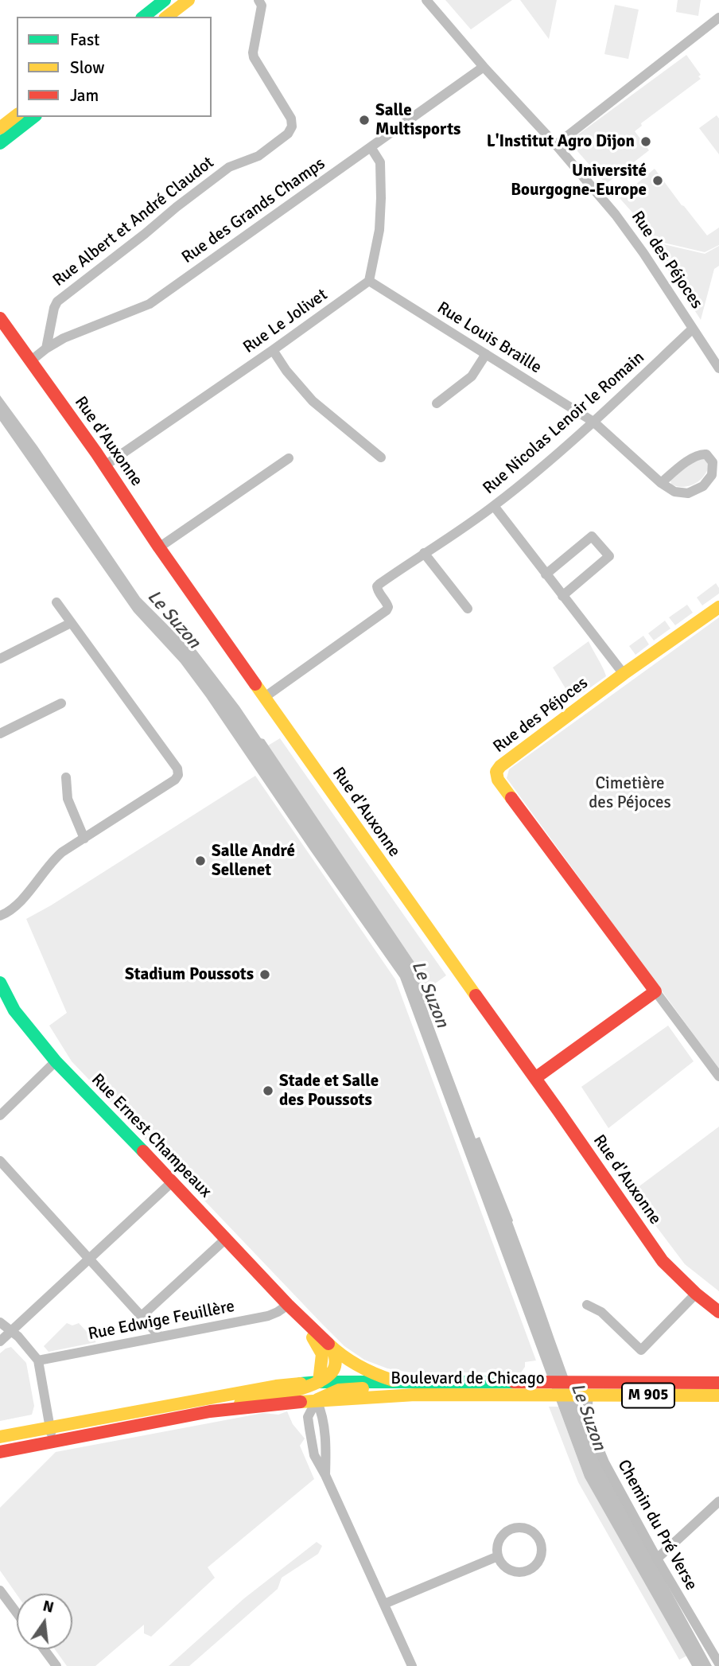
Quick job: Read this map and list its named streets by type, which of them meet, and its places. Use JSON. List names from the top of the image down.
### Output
{
  "streets": {
    "main road": [
      "Rue des Péjoces",
      "Rue d'Auxonne",
      "Rue Ernest Champeaux",
      "Boulevard de Chicago",
      "M 905"
    ],
    "street": [
      "Rue des Grands Champs",
      "Rue Albert et André Claudot",
      "Rue Le Jolivet",
      "Rue Louis Braille",
      "Rue Nicolas Lenoir le Romain",
      "Rue Edwige Feuillère",
      "Chemin du Pré Verse"
    ]
  },
  "crossings": [
    ["Rue des Grands Champs", "Rue Albert et André Claudot"],
    ["Rue des Grands Champs", "Rue des Péjoces"],
    ["Rue des Grands Champs", "Rue d'Auxonne"],
    ["Rue des Péjoces", "Rue Nicolas Lenoir le Romain"],
    ["Rue Le Jolivet", "Rue Louis Braille"],
    ["Rue Le Jolivet", "Rue d'Auxonne"],
    ["Rue Louis Braille", "Rue Nicolas Lenoir le Romain"],
    ["Rue Nicolas Lenoir le Romain", "Rue d'Auxonne"],
    ["Rue Ernest Champeaux", "Rue Edwige Feuillère"],
    ["Rue Ernest Champeaux", "Boulevard de Chicago"],
    ["Boulevard de Chicago", "Chemin du Pré Verse"]
  ],
  "water": ["Le Suzon"],
  "parks": ["Cimetière des Péjoces"],
  "places": [
    "Salle Multisports",
    "L'Institut Agro Dijon",
    "Université Bourgogne-Europe",
    "Salle André Sellenet",
    "Stadium Poussots",
    "Stade et Salle des Poussots"
  ],
  "legend": ["Fast", "Slow", "Jam"],
  "north": "top"
}
